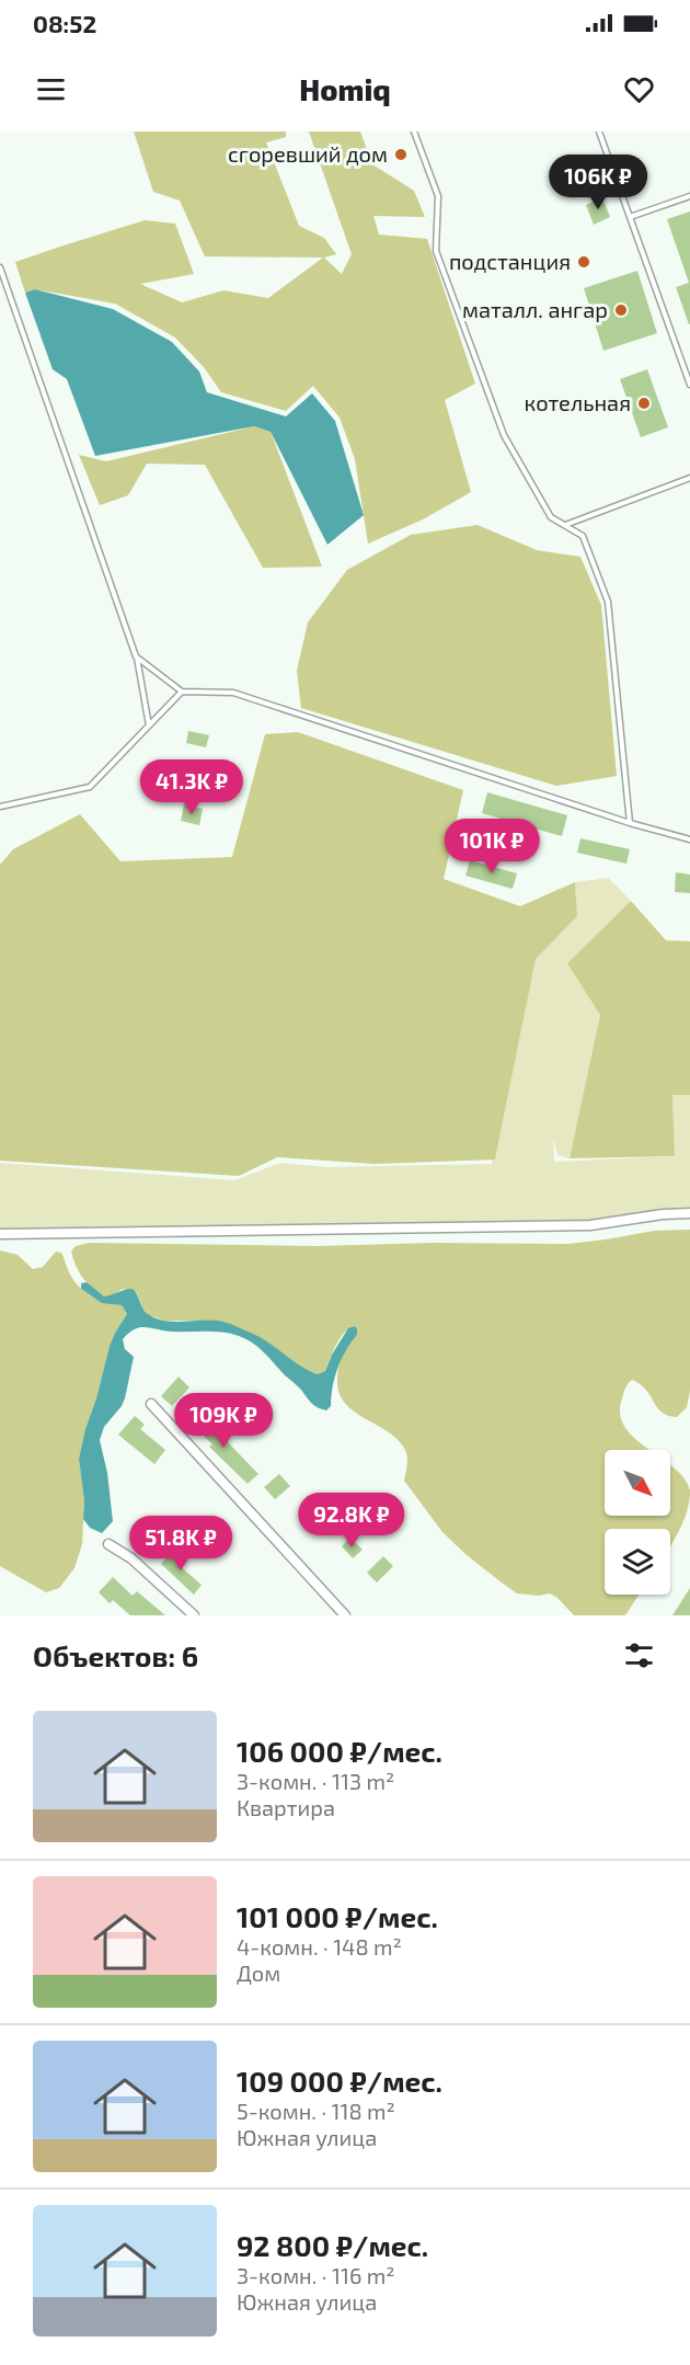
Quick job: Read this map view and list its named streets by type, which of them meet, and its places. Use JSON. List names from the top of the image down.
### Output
{
  "places": [
    "сгоревший дом",
    "подстанция",
    "маталл. ангар",
    "котельная"
  ],
  "north": "bottom right",
  "page": {
    "status": "08:52",
    "header": "Homiq",
    "price": [
      "106K ₽",
      "41.3K ₽",
      "101K ₽",
      "109K ₽",
      "92.8K ₽",
      "51.8K ₽"
    ],
    "heading": "Объектов: 6",
    "list": [
      {
        "name": "106 000 ₽/мес.",
        "note": "3-комн. · 113 m² · Квартира"
      },
      {
        "name": "101 000 ₽/мес.",
        "note": "4-комн. · 148 m² · Дом"
      },
      {
        "name": "109 000 ₽/мес.",
        "note": "5-комн. · 118 m² · Южная улица"
      },
      {
        "name": "92 800 ₽/мес.",
        "note": "3-комн. · 116 m² · Южная улица"
      }
    ]
  }
}
